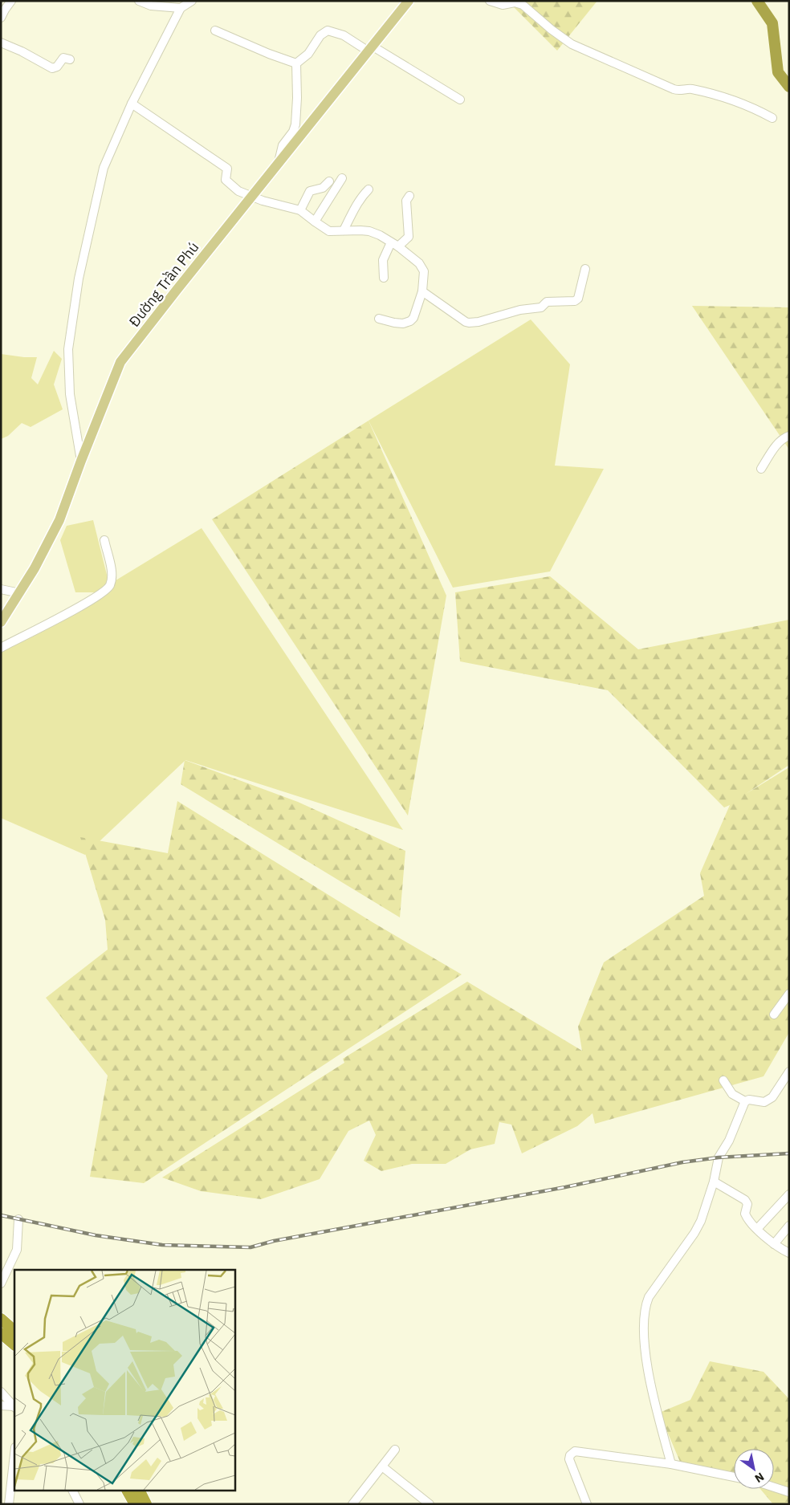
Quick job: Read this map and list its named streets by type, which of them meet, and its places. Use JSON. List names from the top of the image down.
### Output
{
  "streets": {
    "main road": ["Đường Trần Phú"]
  },
  "north": "bottom right"
}
